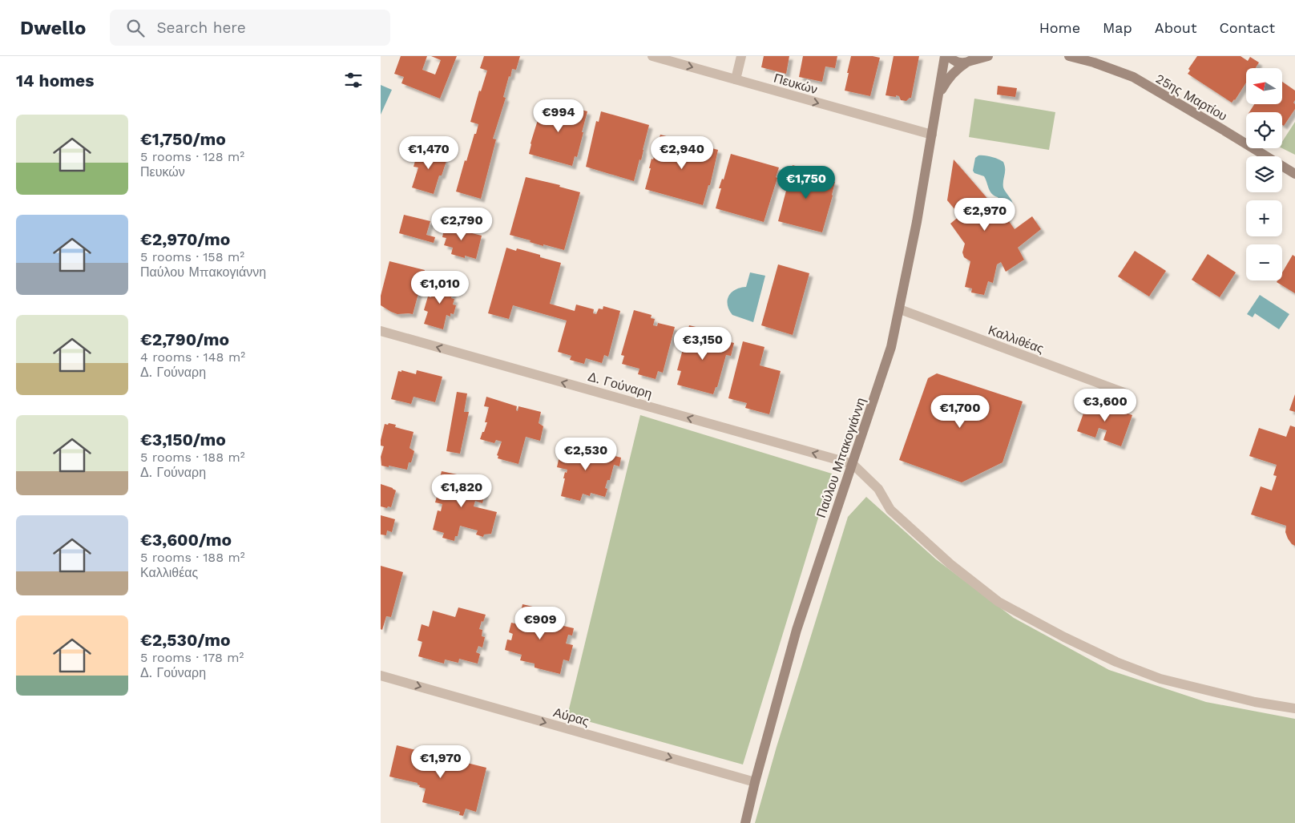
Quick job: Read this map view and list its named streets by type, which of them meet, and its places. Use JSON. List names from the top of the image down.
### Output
{
  "streets": {
    "main road": ["25ης Μαρτίου", "Παύλου Μπακογιάννη"],
    "street": [
      "Πευκών",
      "Καλλιθέας",
      "Δ. Γούναρη",
      "Αύρας"
    ]
  },
  "crossings": [
    ["Πευκών", "Παύλου Μπακογιάννη"],
    ["Καλλιθέας", "Παύλου Μπακογιάννη"],
    ["Δ. Γούναρη", "Παύλου Μπακογιάννη"],
    ["Παύλου Μπακογιάννη", "Αύρας"]
  ],
  "one_way": ["Πευκών", "Δ. Γούναρη", "Αύρας"],
  "north": "left",
  "page": {
    "header": "Dwello",
    "search": "Search here",
    "nav": [
      "Home",
      "Map",
      "About",
      "Contact"
    ],
    "heading": "14 homes",
    "map_buttons": ["+", "−"],
    "price": [
      "€994",
      "€1,470",
      "€2,940",
      "€1,750",
      "€2,970",
      "€2,790",
      "€1,010",
      "€3,150",
      "€3,600",
      "€1,700",
      "€2,530",
      "€1,820",
      "€909",
      "€1,970"
    ],
    "list": [
      {
        "name": "€1,750/mo",
        "note": "5 rooms · 128 m² · Πευκών"
      },
      {
        "name": "€2,970/mo",
        "note": "5 rooms · 158 m² · Παύλου Μπακογιάννη"
      },
      {
        "name": "€2,790/mo",
        "note": "4 rooms · 148 m² · Δ. Γούναρη"
      },
      {
        "name": "€3,150/mo",
        "note": "5 rooms · 188 m² · Δ. Γούναρη"
      },
      {
        "name": "€3,600/mo",
        "note": "5 rooms · 188 m² · Καλλιθέας"
      },
      {
        "name": "€2,530/mo",
        "note": "5 rooms · 178 m² · Δ. Γούναρη"
      }
    ]
  }
}
